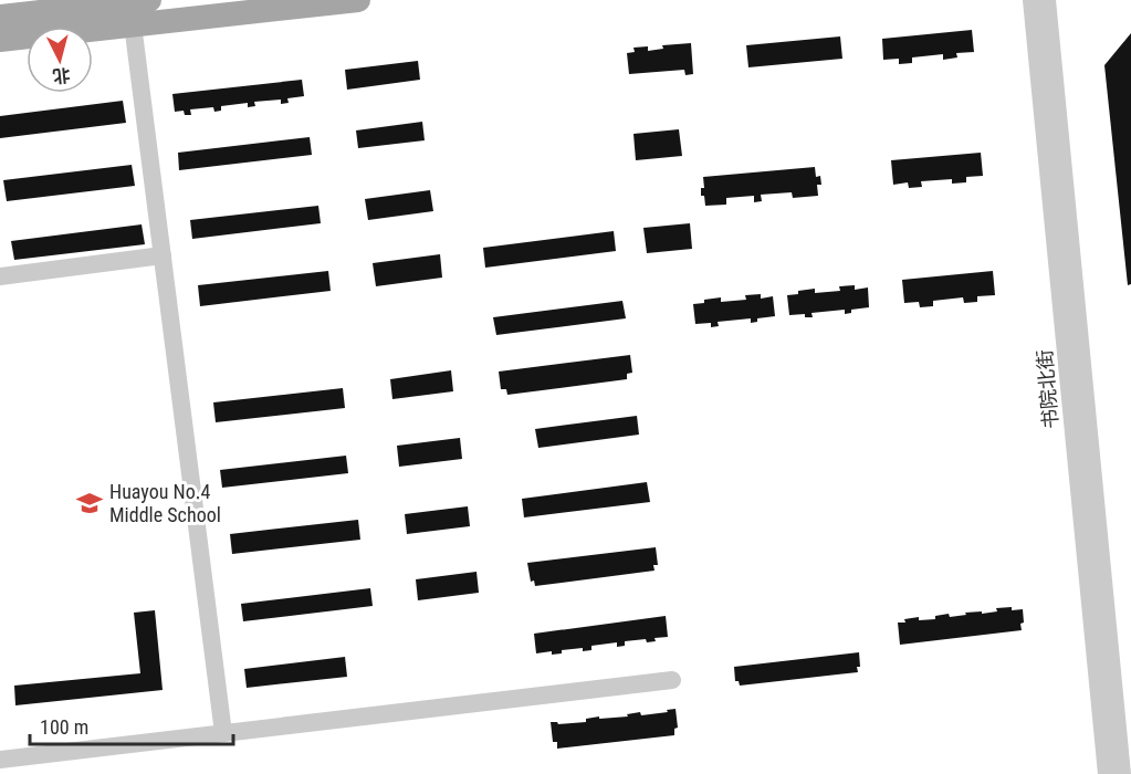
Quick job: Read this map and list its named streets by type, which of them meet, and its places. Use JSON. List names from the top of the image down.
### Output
{
  "streets": {
    "street": ["书院北街"]
  },
  "places": {
    "school or university": ["Huayou No.4 Middle School"]
  },
  "scale_bar": "100 m",
  "north": "bottom"
}
